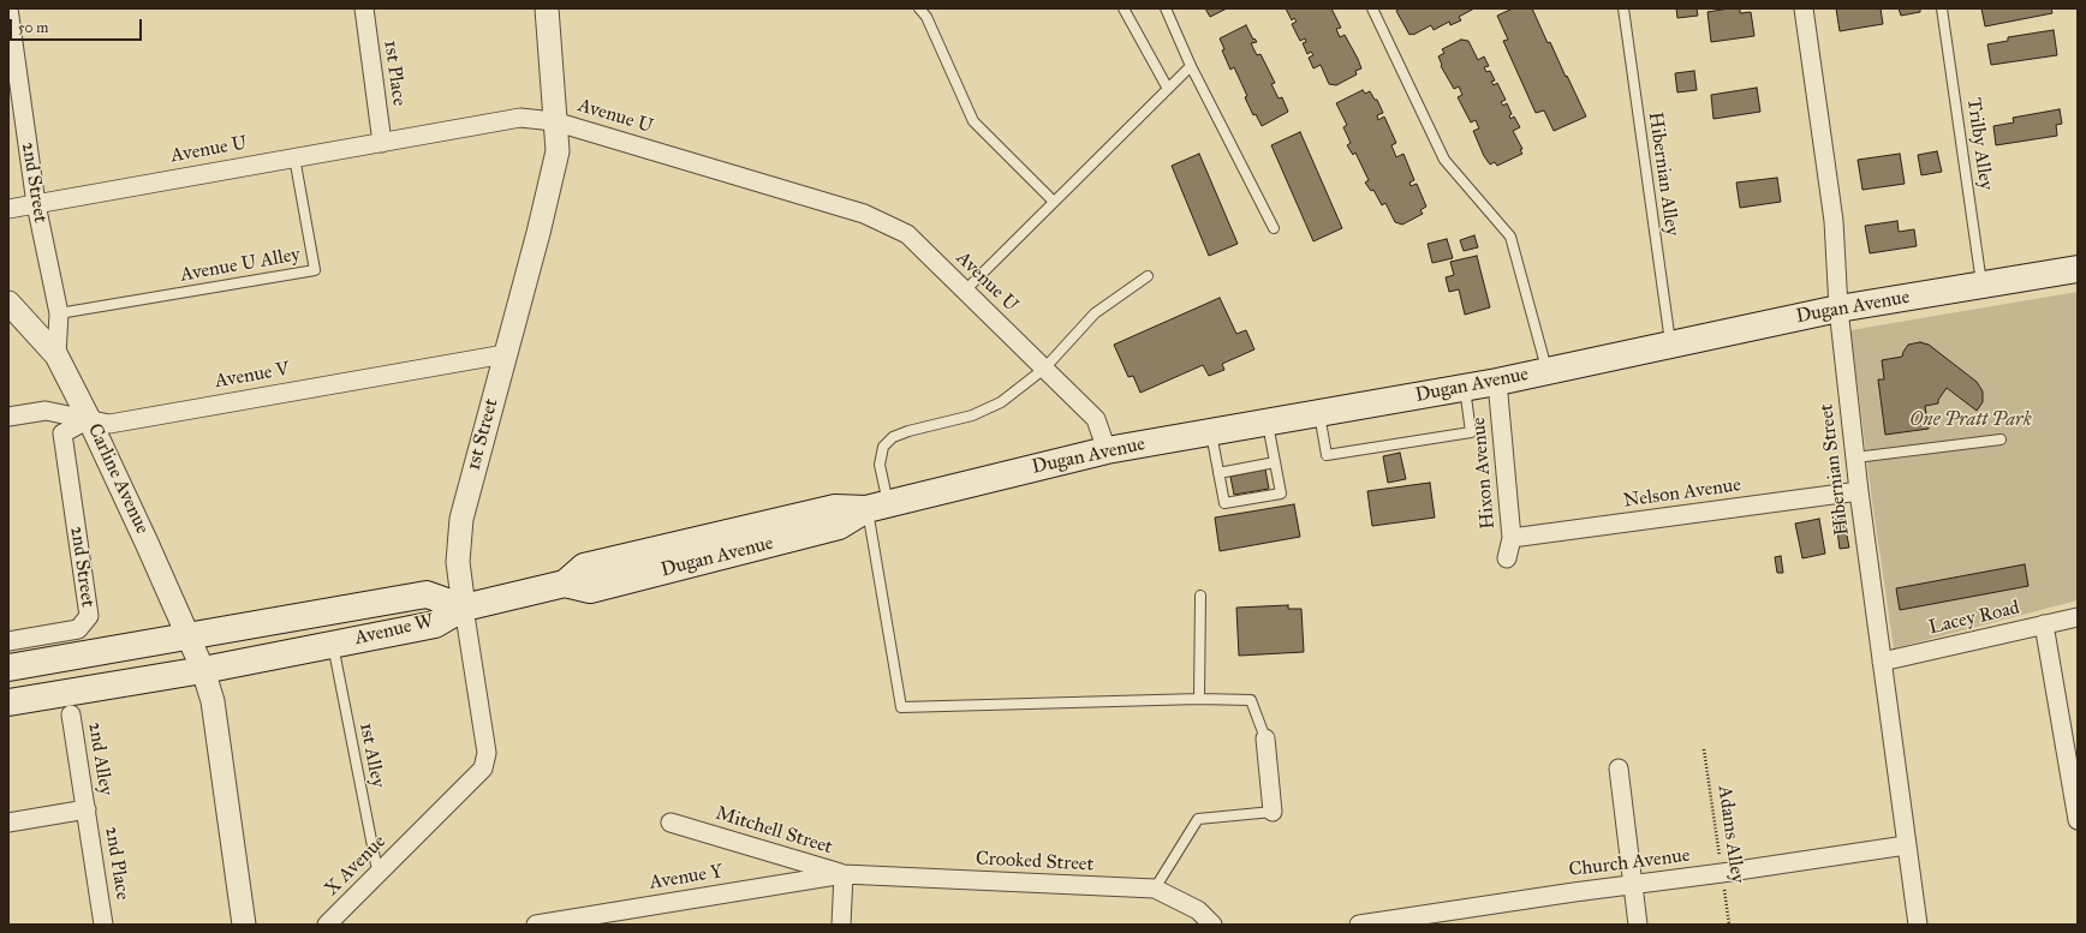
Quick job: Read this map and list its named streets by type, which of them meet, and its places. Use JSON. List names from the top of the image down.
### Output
{
  "streets": {
    "main road": ["Dugan Avenue", "Avenue W"],
    "street": [
      "1st Place",
      "Avenue U",
      "2nd Street",
      "Avenue V",
      "1st Street",
      "Hibernian Street",
      "Hixon Avenue",
      "Carline Avenue",
      "Nelson Avenue",
      "Lacey Road",
      "2nd Alley",
      "Mitchell Street",
      "Crooked Street",
      "2nd Place",
      "Church Avenue",
      "X Avenue",
      "Avenue Y"
    ],
    "lane": [
      "Trilby Alley",
      "Hibernian Alley",
      "Avenue U Alley",
      "1st Alley"
    ],
    "path": ["Adams Alley"]
  },
  "crossings": [
    ["1st Place", "Avenue U"],
    ["Avenue U", "2nd Street"],
    ["Avenue U", "Avenue U Alley"],
    ["Avenue U", "Dugan Avenue"],
    ["Avenue U", "1st Street"],
    ["Trilby Alley", "Dugan Avenue"],
    ["Hibernian Alley", "Dugan Avenue"],
    ["2nd Street", "Avenue U Alley"],
    ["2nd Street", "Avenue V"],
    ["2nd Street", "Carline Avenue"],
    ["Dugan Avenue", "1st Street"],
    ["Dugan Avenue", "Hibernian Street"],
    ["Dugan Avenue", "Hixon Avenue"],
    ["Dugan Avenue", "Avenue W"],
    ["Avenue V", "1st Street"],
    ["Avenue V", "Carline Avenue"],
    ["1st Street", "Avenue W"],
    ["1st Street", "X Avenue"],
    ["Hibernian Street", "Nelson Avenue"],
    ["Hibernian Street", "Lacey Road"],
    ["Hibernian Street", "Church Avenue"],
    ["Hixon Avenue", "Nelson Avenue"],
    ["Carline Avenue", "Avenue W"],
    ["Avenue W", "1st Alley"],
    ["1st Alley", "X Avenue"],
    ["2nd Alley", "2nd Place"],
    ["Mitchell Street", "Crooked Street"],
    ["Mitchell Street", "Avenue Y"],
    ["Adams Alley", "Church Avenue"],
    ["Crooked Street", "Avenue Y"]
  ],
  "parks": ["One Pratt Park"],
  "scale_bar": "50 m"
}
